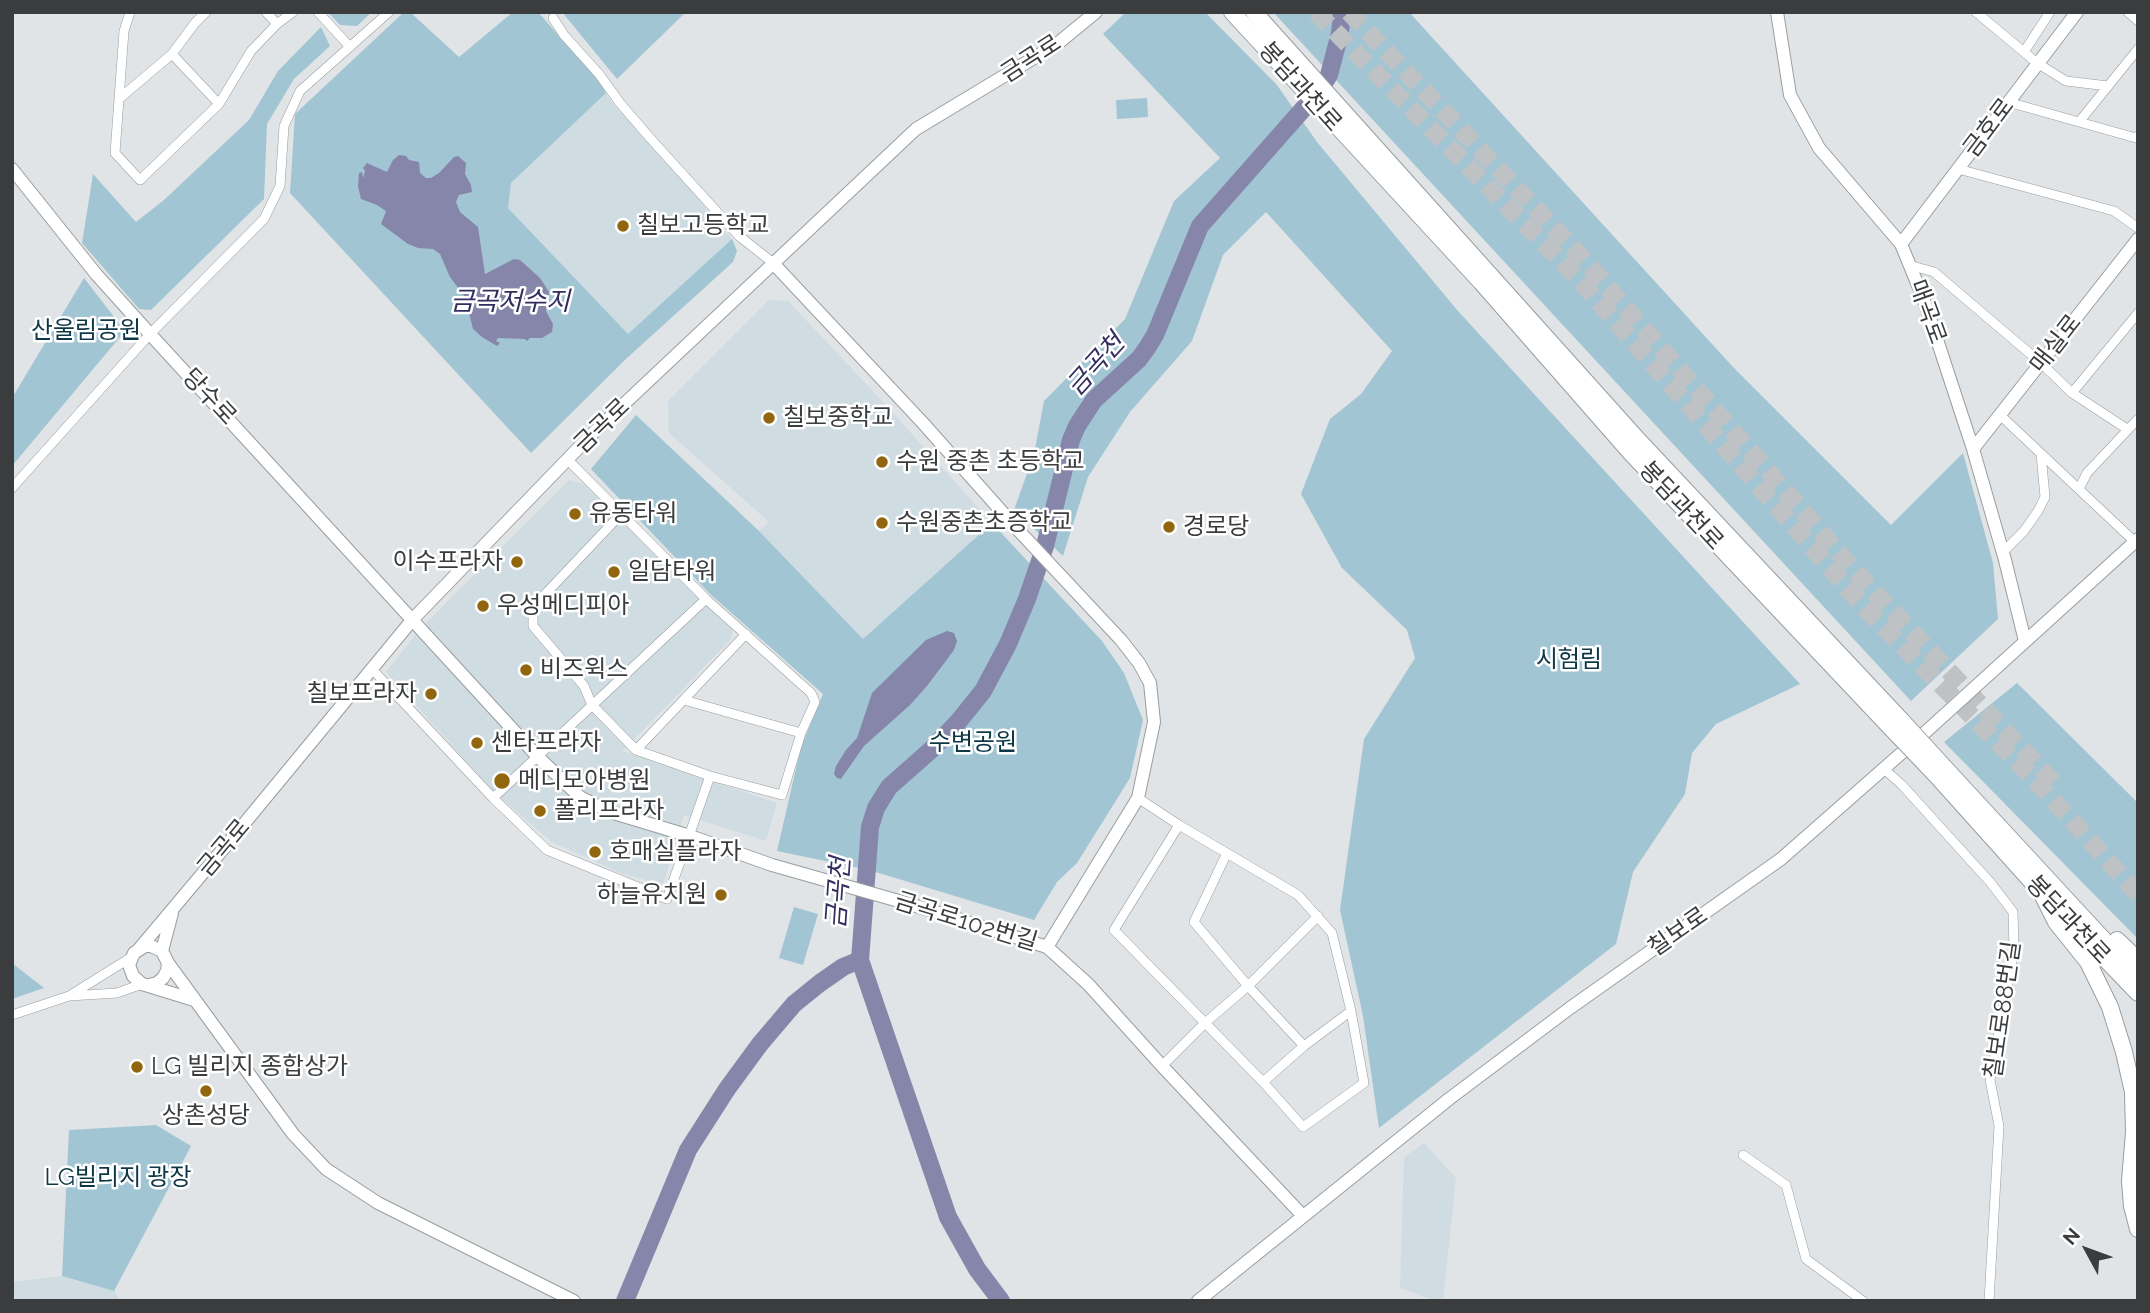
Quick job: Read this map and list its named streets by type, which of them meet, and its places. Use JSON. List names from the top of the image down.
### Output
{
  "streets": {
    "highway": ["봉담과천로"],
    "street": [
      "금곡로",
      "금호로",
      "매곡로",
      "매실로",
      "당수로",
      "금곡로102번길",
      "칠보로",
      "칠보로88번길"
    ]
  },
  "crossings": [
    ["금곡로", "당수로"],
    ["금곡로", "금곡로102번길"],
    ["금호로", "매곡로"],
    ["매곡로", "매실로"],
    ["매곡로", "칠보로"],
    ["당수로", "금곡로102번길"],
    ["금곡로102번길", "칠보로"],
    ["칠보로", "칠보로88번길"]
  ],
  "water": ["금곡저수지", "금곡천"],
  "parks": [
    "산울림공원",
    "시험림",
    "수변공원",
    "LG빌리지 광장"
  ],
  "places": [
    "칠보고등학교",
    "칠보중학교",
    "수원 중촌 초등학교",
    "유동타워",
    "수원중촌초증학교",
    "경로당",
    "이수프라자",
    "일담타워",
    "우성메디피아",
    "비즈윅스",
    "칠보프라자",
    "센타프라자",
    "메디모아병원",
    "폴리프라자",
    "호매실플라자",
    "하늘유치원",
    "LG 빌리지 종합상가",
    "상촌성당"
  ],
  "north": "top left"
}
